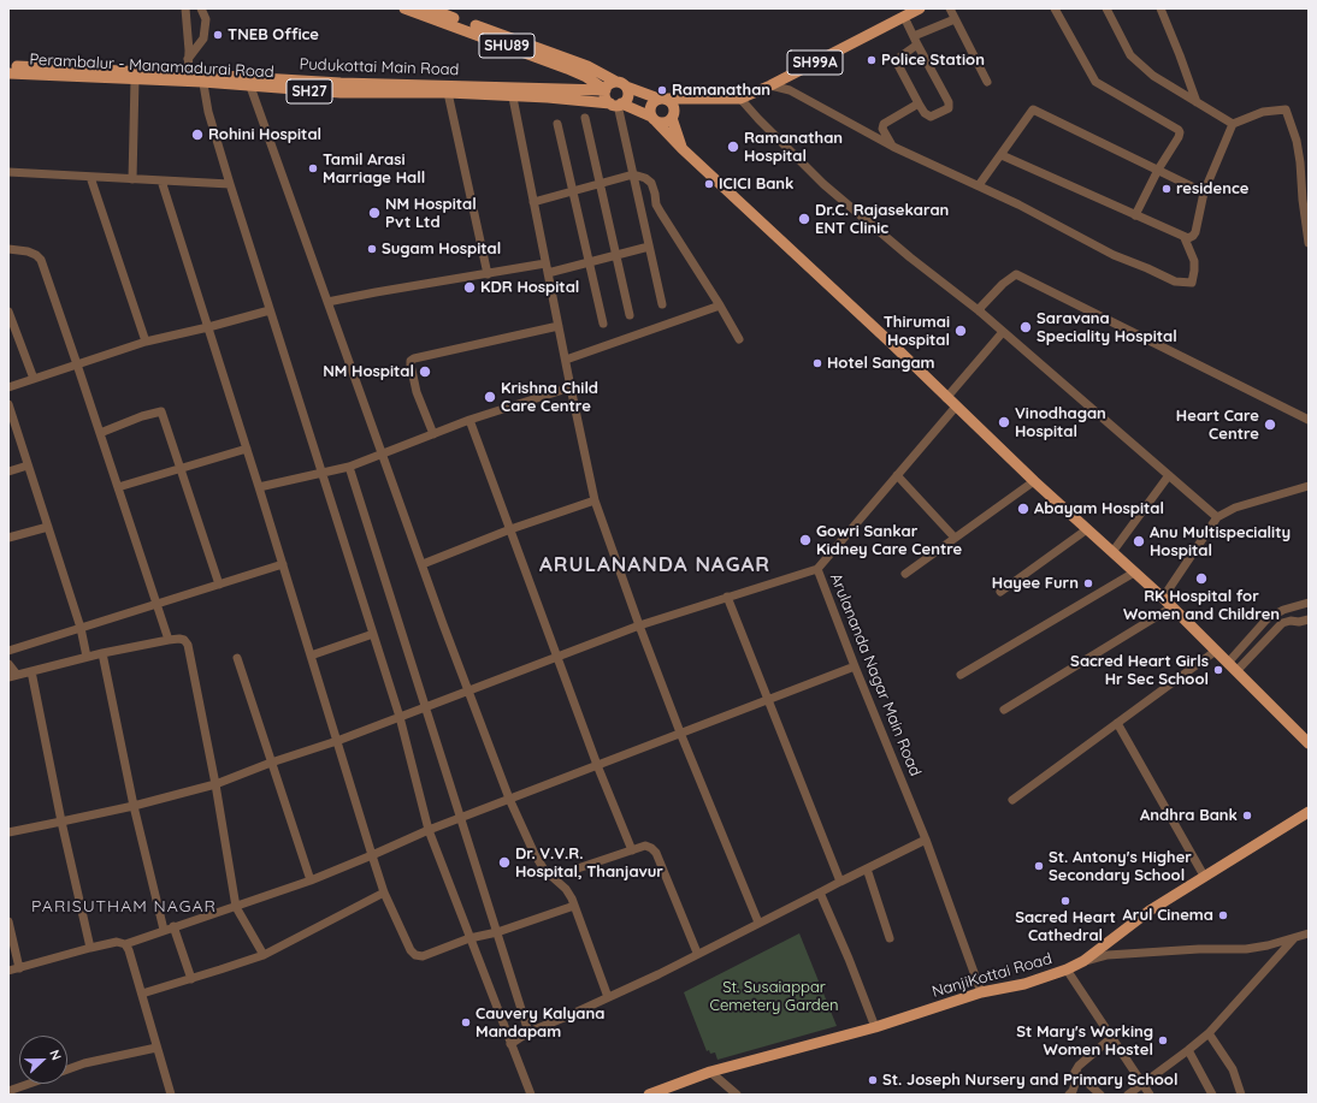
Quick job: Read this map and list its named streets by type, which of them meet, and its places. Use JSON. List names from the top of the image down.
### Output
{
  "streets": {
    "main road": [
      "SHU89",
      "SH99A",
      "Perambalur - Manamadurai Road",
      "Pudukottai Main Road",
      "SH27",
      "NanjiKottai Road"
    ],
    "street": ["Arulananda Nagar Main Road"]
  },
  "crossings": [
    ["SHU89", "SH99A"],
    ["SHU89", "Perambalur - Manamadurai Road"],
    ["SHU89", "Pudukottai Main Road"],
    ["SH99A", "Perambalur - Manamadurai Road"],
    ["Perambalur - Manamadurai Road", "Pudukottai Main Road"],
    ["Arulananda Nagar Main Road", "NanjiKottai Road"]
  ],
  "districts": ["ARULANANDA NAGAR", "PARISUTHAM NAGAR"],
  "parks": ["St. Susaiappar Cemetery Garden"],
  "places": [
    "TNEB Office",
    "Police Station",
    "Ramanathan",
    "Rohini Hospital",
    "Ramanathan Hospital",
    "Tamil Arasi Marriage Hall",
    "ICICI Bank",
    "residence",
    "NM Hospital Pvt Ltd",
    "Dr.C. Rajasekaran ENT Clinic",
    "Sugam Hospital",
    "KDR Hospital",
    "Saravana Speciality Hospital",
    "Thirumai Hospital",
    "Hotel Sangam",
    "NM Hospital",
    "Krishna Child Care Centre",
    "Vinodhagan Hospital",
    "Heart Care Centre",
    "Abayam Hospital",
    "Gowri Sankar Kidney Care Centre",
    "Anu Multispeciality Hospital",
    "RK Hospital for Women and Children",
    "Hayee Furn",
    "Sacred Heart Girls Hr Sec School",
    "Andhra Bank",
    "Dr. V.V.R. Hospital, Thanjavur",
    "St. Antony's Higher Secondary School",
    "Sacred Heart Cathedral",
    "Arul Cinema",
    "Cauvery Kalyana Mandapam",
    "St Mary's Working Women Hostel",
    "St. Joseph Nursery and Primary School"
  ],
  "north": "right"
}
